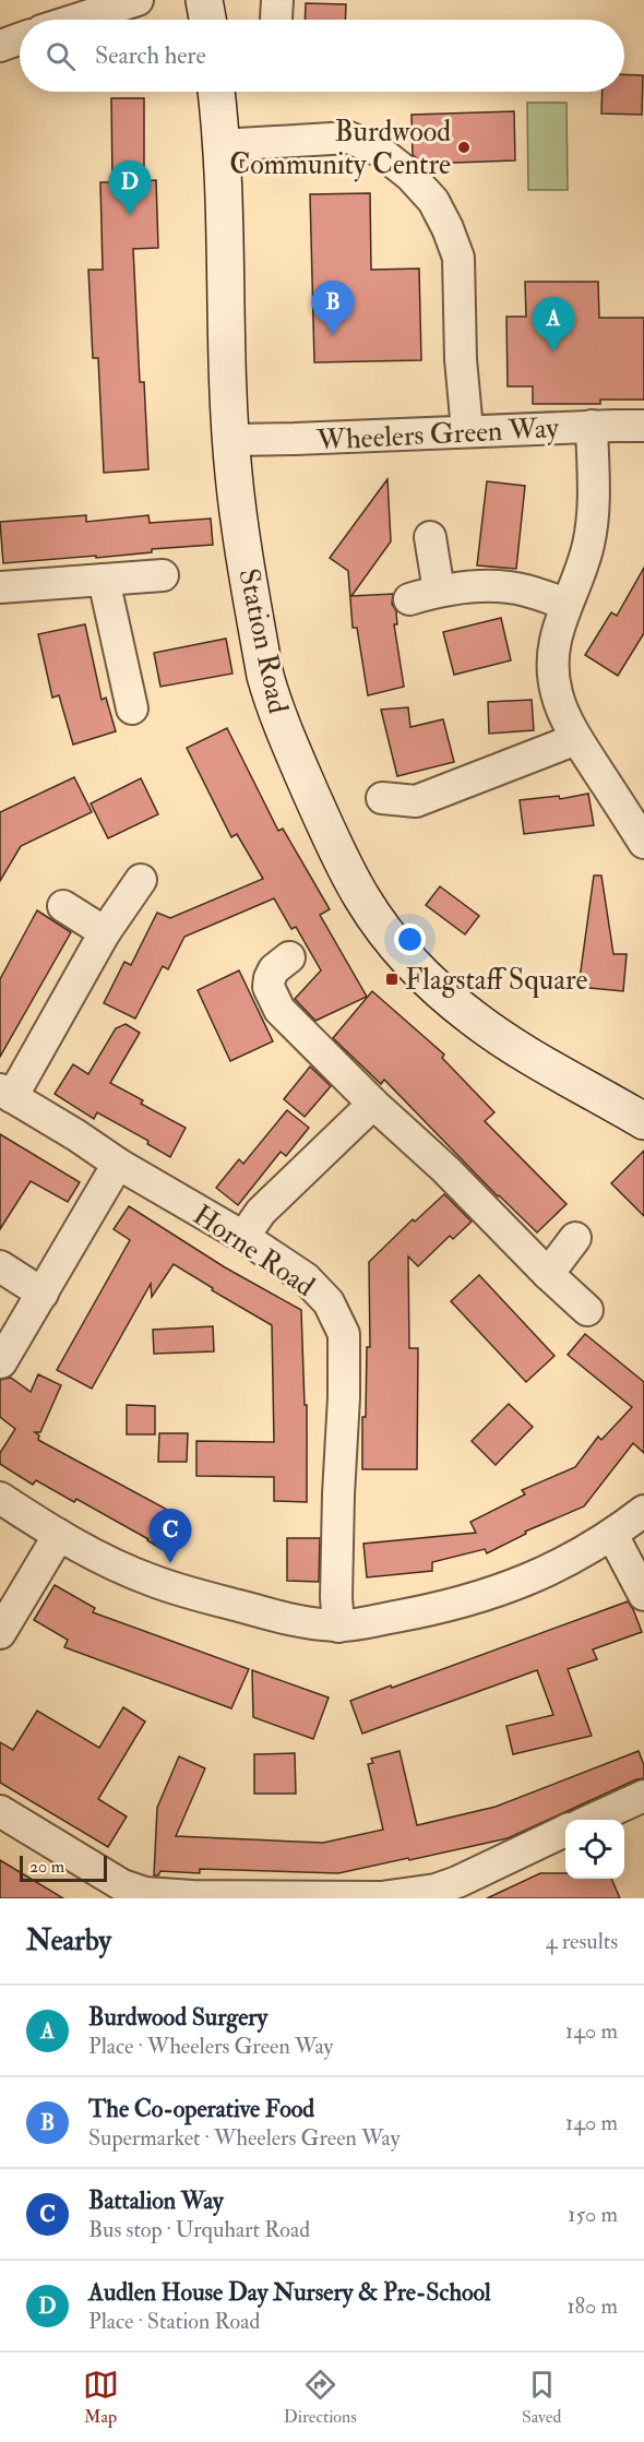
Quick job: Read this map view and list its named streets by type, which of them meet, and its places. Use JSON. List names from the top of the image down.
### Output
{
  "streets": {
    "street": ["Wheelers Green Way", "Station Road", "Horne Road"]
  },
  "crossings": [
    ["Wheelers Green Way", "Station Road"]
  ],
  "places": {
    "other": ["Burdwood Community Centre"],
    "transit": ["Flagstaff Square"]
  },
  "scale_bar": "20 m",
  "page": {
    "search": "Search here",
    "pins": [
      "D",
      "B",
      "A",
      "C"
    ],
    "scale": "20 m",
    "heading": ["Nearby", "4 results"],
    "list": [
      {
        "mark": "A",
        "name": "Burdwood Surgery",
        "note": "Place · Wheelers Green Way",
        "value": "140 m"
      },
      {
        "mark": "B",
        "name": "The Co-operative Food",
        "note": "Supermarket · Wheelers Green Way",
        "value": "140 m"
      },
      {
        "mark": "C",
        "name": "Battalion Way",
        "note": "Bus stop · Urquhart Road",
        "value": "150 m"
      },
      {
        "mark": "D",
        "name": "Audlen House Day Nursery & Pre-School",
        "note": "Place · Station Road",
        "value": "180 m"
      }
    ],
    "nav": ["Map", "Directions", "Saved"]
  }
}
